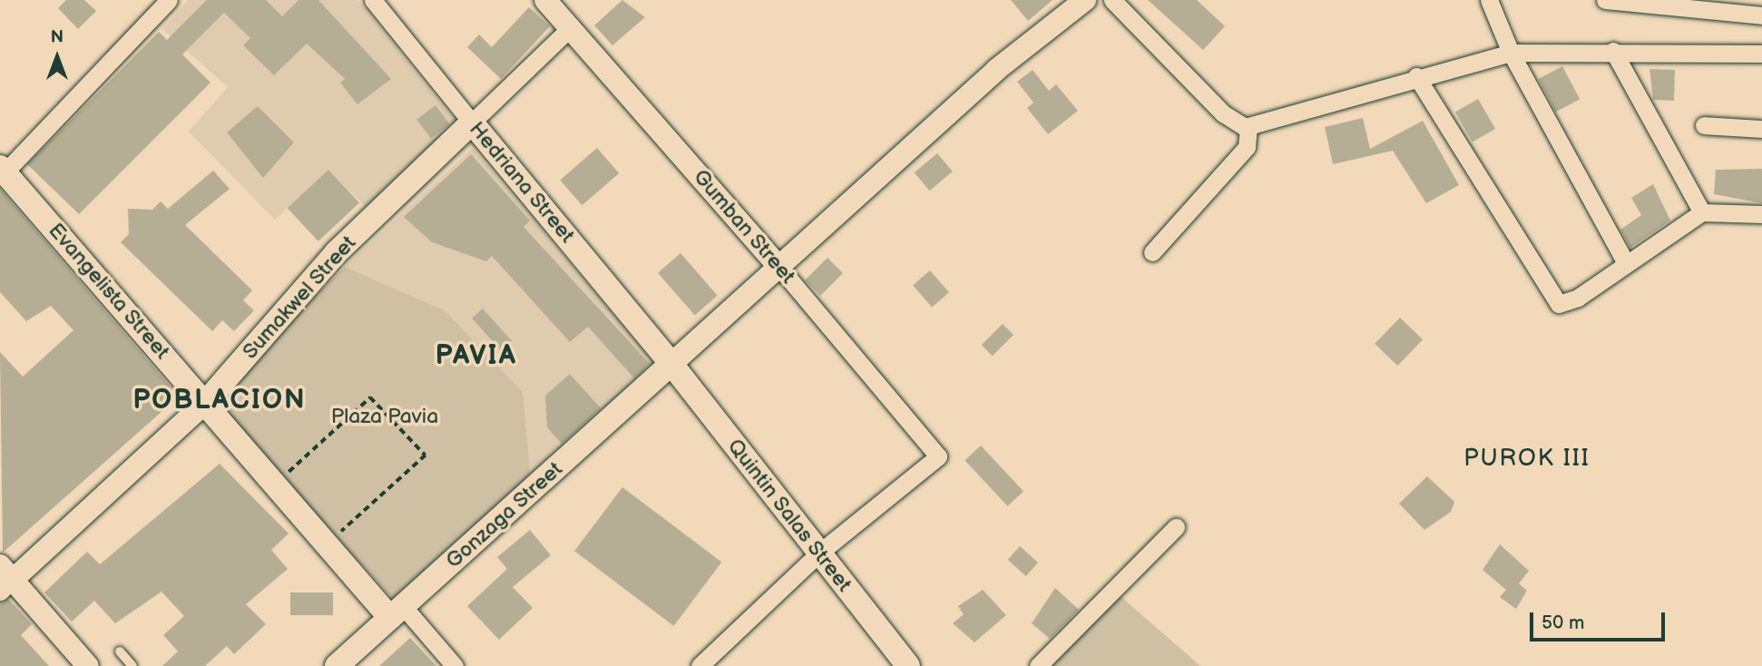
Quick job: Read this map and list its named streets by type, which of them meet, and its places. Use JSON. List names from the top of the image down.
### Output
{
  "streets": {
    "main road": [
      "Hedriana Street",
      "Evangelista Street",
      "Sumakwel Street",
      "Gonzaga Street",
      "Quintin Salas Street"
    ],
    "street": ["Gumban Street"]
  },
  "crossings": [
    ["Hedriana Street", "Sumakwel Street"],
    ["Hedriana Street", "Gonzaga Street"],
    ["Hedriana Street", "Quintin Salas Street"],
    ["Gumban Street", "Sumakwel Street"],
    ["Gumban Street", "Quintin Salas Street"],
    ["Evangelista Street", "Sumakwel Street"],
    ["Evangelista Street", "Gonzaga Street"],
    ["Gonzaga Street", "Quintin Salas Street"]
  ],
  "districts": ["PAVIA", "POBLACION", "PUROK III"],
  "parks": ["Plaza Pavia"],
  "scale_bar": "50 m",
  "north": "top"
}
